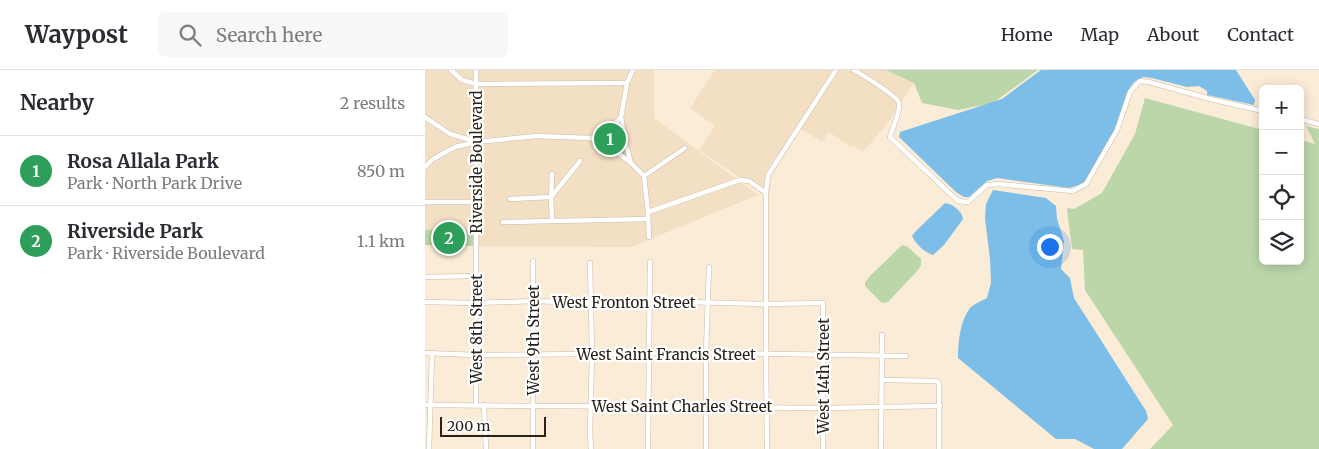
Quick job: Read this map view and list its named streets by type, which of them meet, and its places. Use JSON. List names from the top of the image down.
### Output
{
  "streets": {
    "street": [
      "Riverside Boulevard",
      "West Fronton Street",
      "West 8th Street",
      "West 9th Street",
      "West Saint Francis Street",
      "West 14th Street",
      "West Saint Charles Street"
    ]
  },
  "crossings": [
    ["Riverside Boulevard", "West 8th Street"],
    ["West Fronton Street", "West 8th Street"],
    ["West Fronton Street", "West 9th Street"],
    ["West Fronton Street", "West 14th Street"],
    ["West 8th Street", "West Saint Francis Street"],
    ["West 8th Street", "West Saint Charles Street"],
    ["West 9th Street", "West Saint Francis Street"],
    ["West 9th Street", "West Saint Charles Street"],
    ["West Saint Francis Street", "West 14th Street"],
    ["West 14th Street", "West Saint Charles Street"]
  ],
  "scale_bar": "200 m",
  "page": {
    "header": "Waypost",
    "search": "Search here",
    "nav": [
      "Home",
      "Map",
      "About",
      "Contact"
    ],
    "heading": ["Nearby", "2 results"],
    "map_buttons": ["+", "−"],
    "pins": ["1", "2"],
    "list": [
      {
        "mark": "1",
        "name": "Rosa Allala Park",
        "note": "Park · North Park Drive",
        "value": "850 m"
      },
      {
        "mark": "2",
        "name": "Riverside Park",
        "note": "Park · Riverside Boulevard",
        "value": "1.1 km"
      }
    ],
    "scale": "200 m"
  }
}
